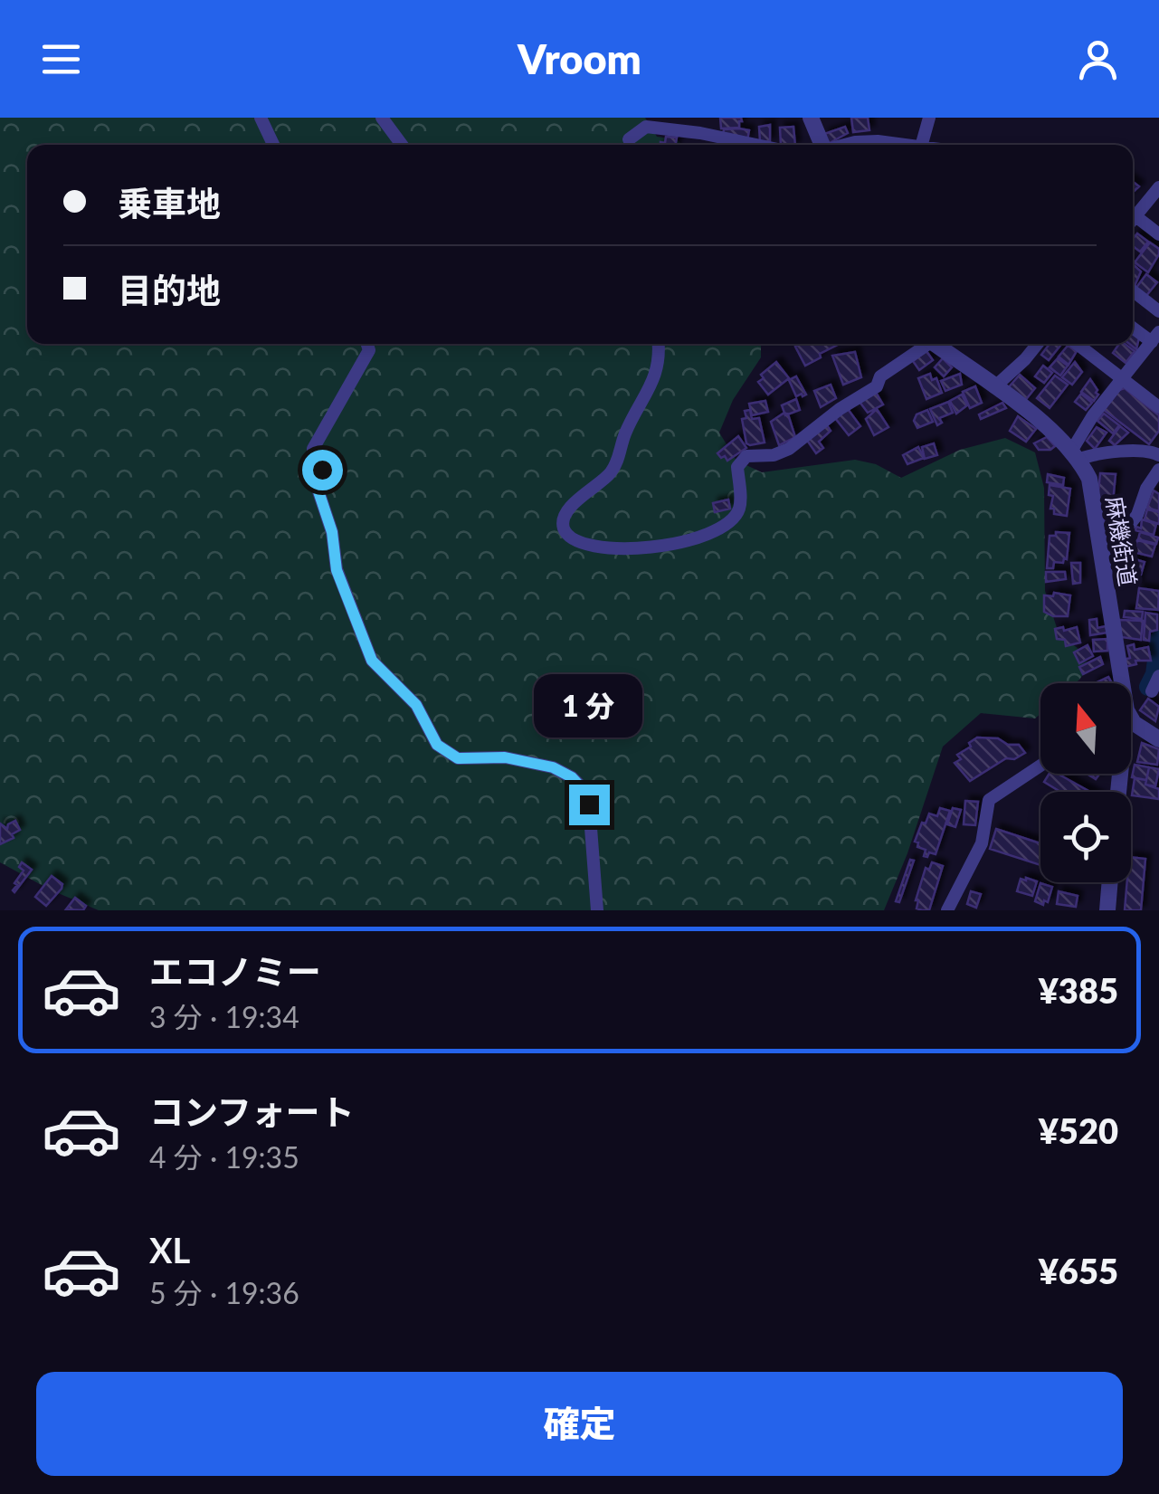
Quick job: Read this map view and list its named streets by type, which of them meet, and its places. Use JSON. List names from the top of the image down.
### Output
{
  "streets": {
    "street": ["麻機街道"]
  },
  "north": "top",
  "page": {
    "header": "Vroom",
    "banner": ["乗車地", "目的地"],
    "bubble": "1 分",
    "list": [
      {
        "name": "エコノミー",
        "note": "3 分 · 19:34",
        "value": "¥385"
      },
      {
        "name": "コンフォート",
        "note": "4 分 · 19:35",
        "value": "¥520"
      },
      {
        "name": "XL",
        "note": "5 分 · 19:36",
        "value": "¥655"
      }
    ],
    "buttons": "確定"
  }
}
